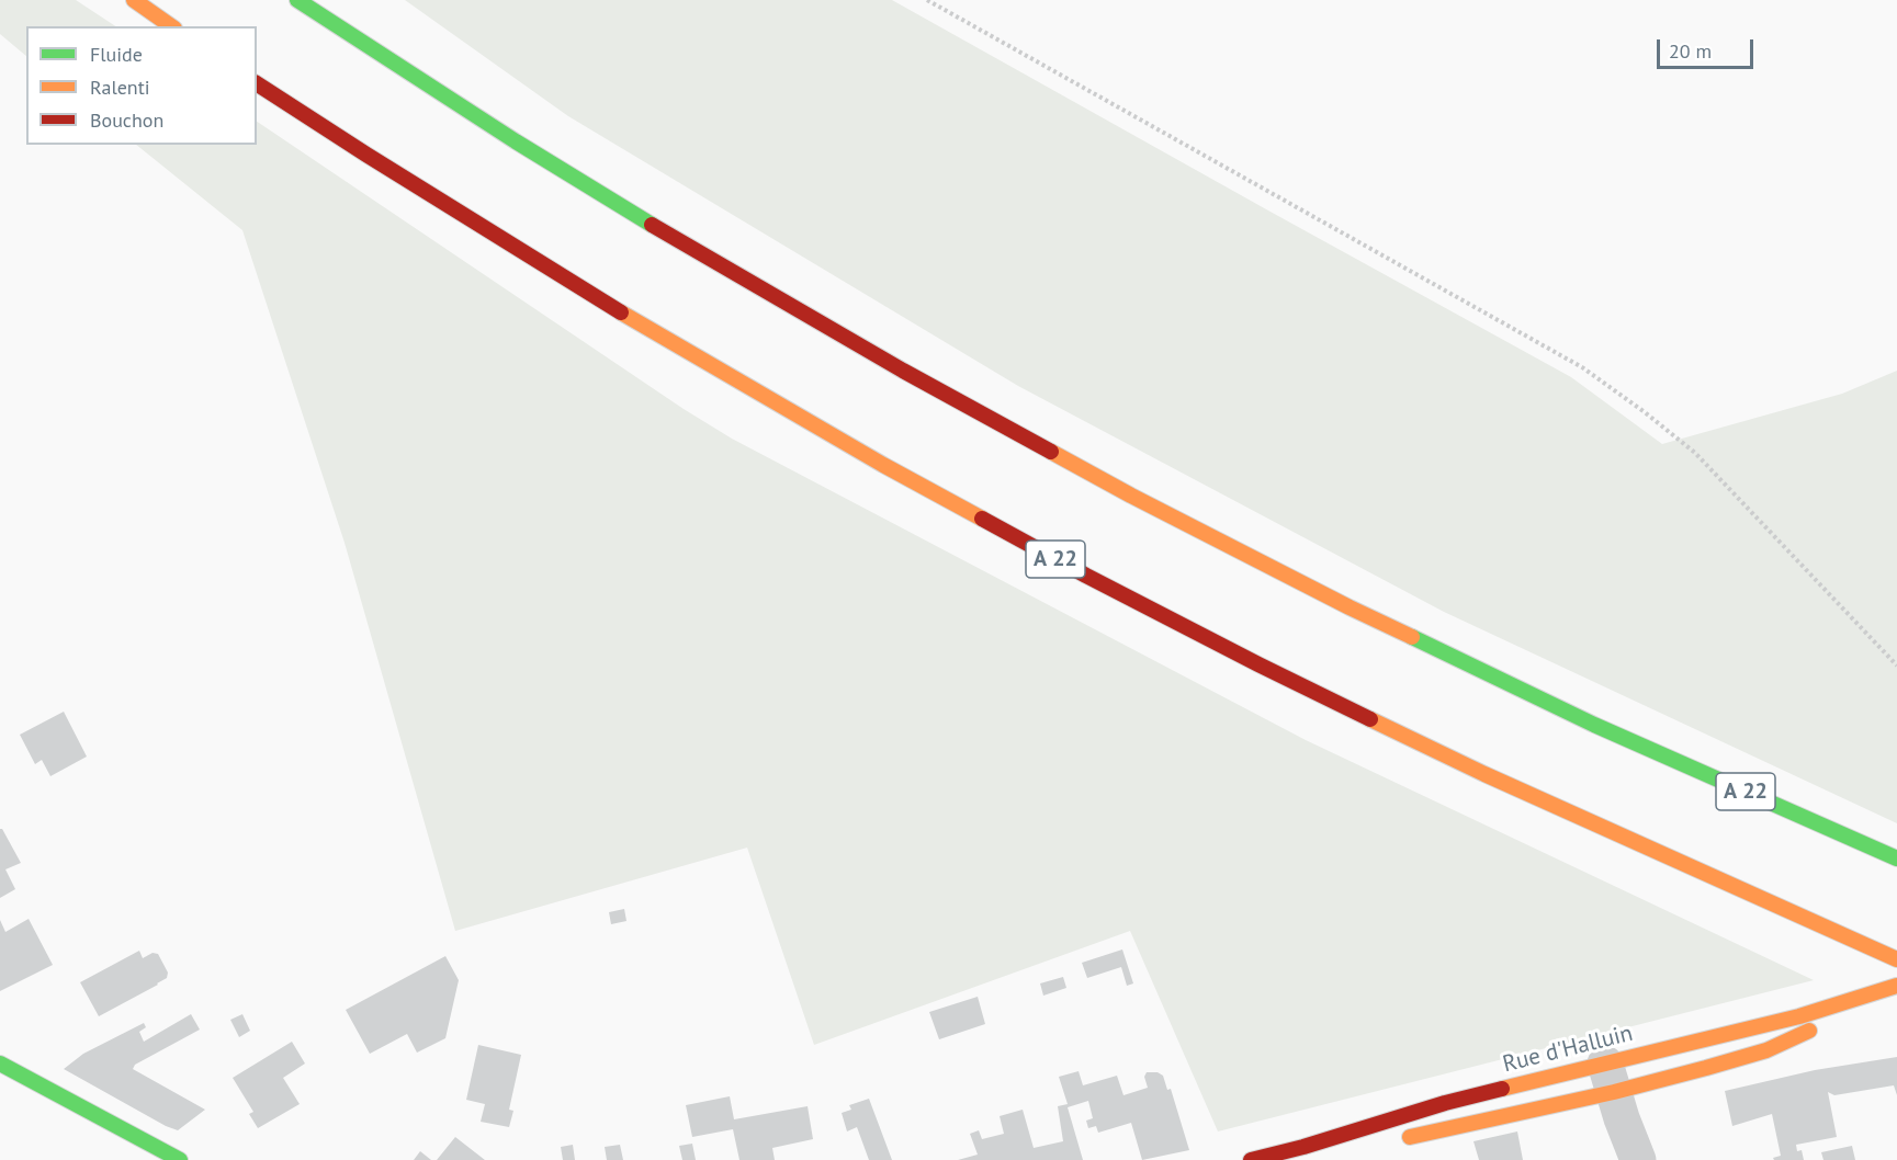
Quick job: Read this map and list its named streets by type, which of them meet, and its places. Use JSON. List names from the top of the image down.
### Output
{
  "streets": {
    "main road": ["A 22", "Rue d'Halluin"]
  },
  "legend": ["Fluide", "Ralenti", "Bouchon"],
  "scale_bar": "20 m"
}
